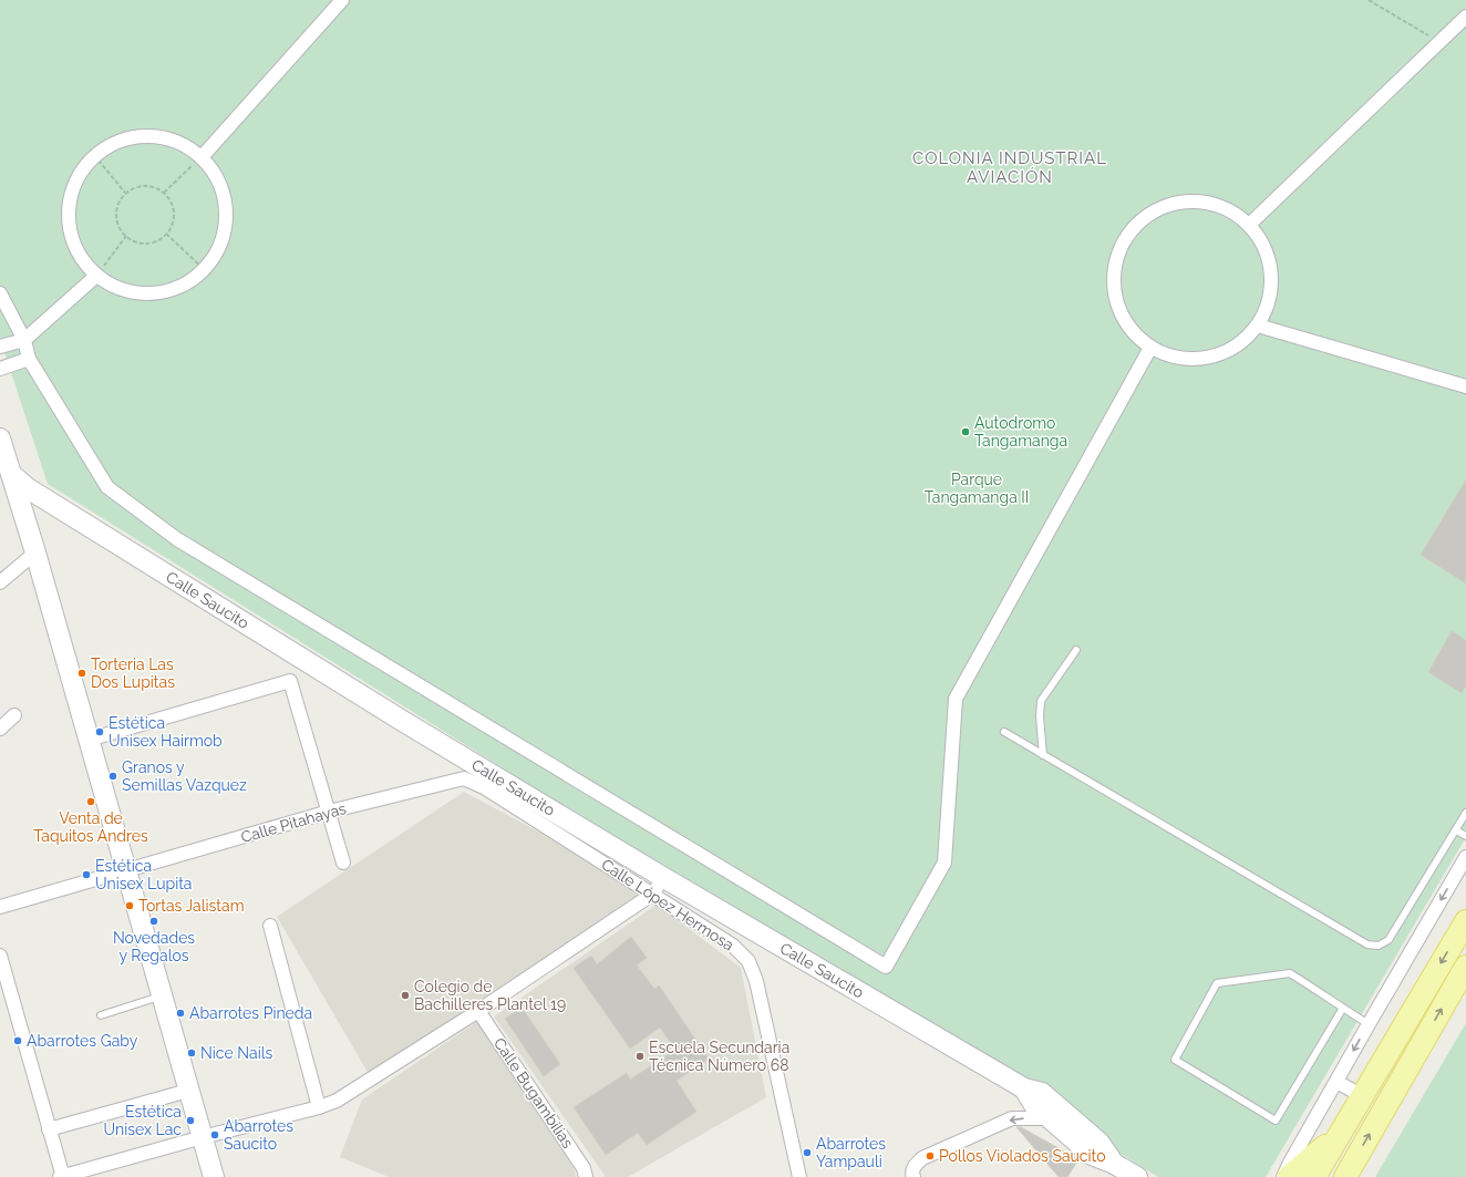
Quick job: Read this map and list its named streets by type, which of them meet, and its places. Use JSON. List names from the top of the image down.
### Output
{
  "streets": {
    "street": [
      "Calle Saucito",
      "Calle Pitahayas",
      "Calle López Hermosa",
      "Calle Bugambilias"
    ]
  },
  "crossings": [
    ["Calle Saucito", "Calle López Hermosa"],
    ["Calle Pitahayas", "Calle López Hermosa"]
  ],
  "districts": ["COLONIA INDUSTRIAL AVIACIÓN"],
  "parks": ["Parque Tangamanga II"],
  "places": [
    "Autodromo Tangamanga",
    "Torteria Las Dos Lupitas",
    "Estética Unisex Hairmob",
    "Granos y Semillas Vazquez",
    "Venta de Taquitos Andres",
    "Estética Unisex Lupita",
    "Tortas Jalistam",
    "Novedades y Regalos",
    "Colegio de Bachilleres Plantel 19",
    "Abarrotes Pineda",
    "Abarrotes Gaby",
    "Nice Nails",
    "Escuela Secundaria Técnica Número 68",
    "Estética Unisex Lac",
    "Abarrotes Saucito",
    "Abarrotes Yampauli",
    "Pollos Violados Saucito"
  ]
}
